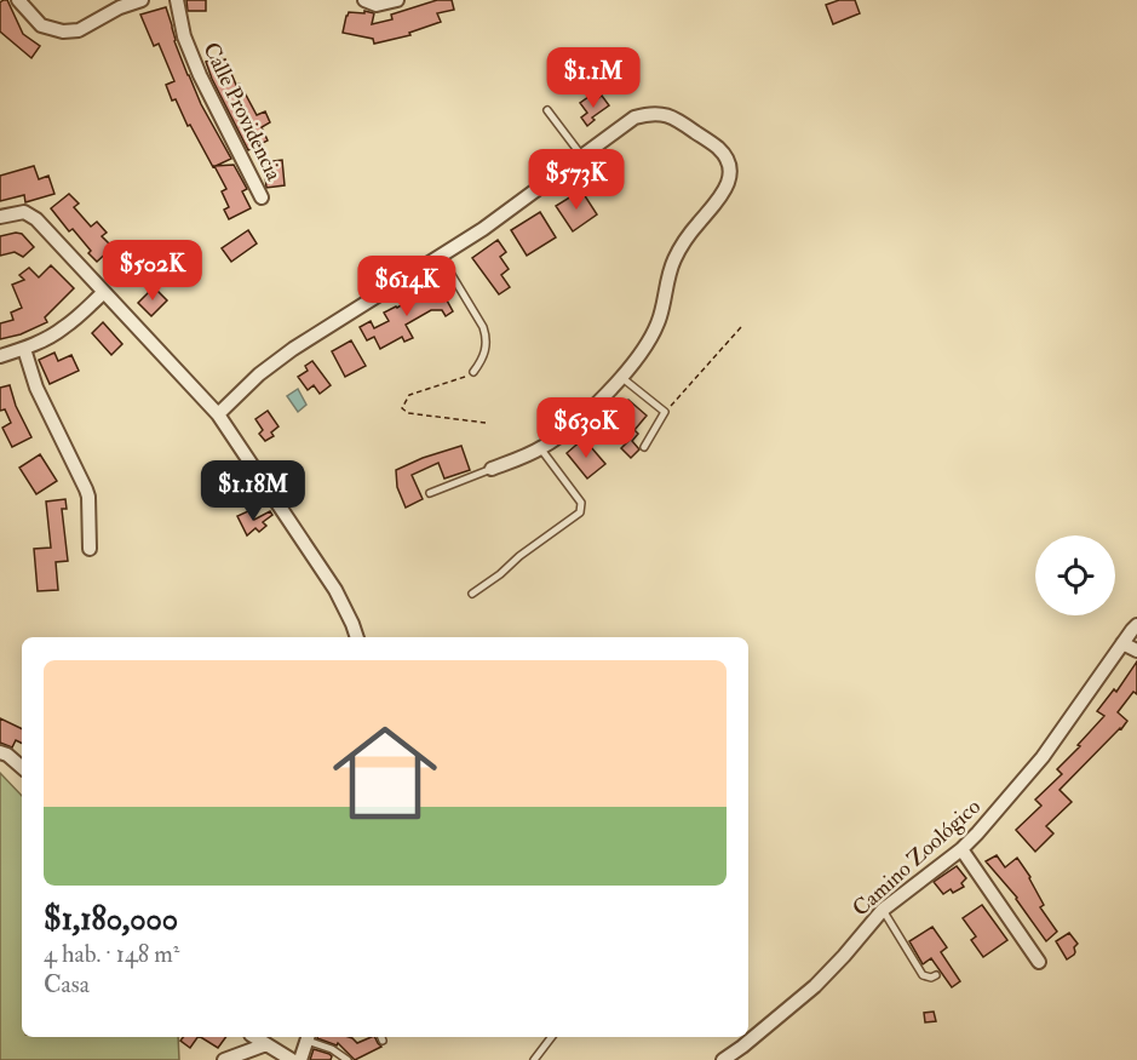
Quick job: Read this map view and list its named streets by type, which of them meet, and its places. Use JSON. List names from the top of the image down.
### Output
{
  "streets": {
    "street": ["Calle Providencia", "Camino Zoológico"]
  },
  "page": {
    "price": [
      "$1.1M",
      "$573K",
      "$502K",
      "$614K",
      "$630K",
      "$1.18M"
    ],
    "list": [
      {
        "name": "$1,180,000",
        "note": "4 hab. · 148 m² · Casa"
      }
    ]
  }
}
